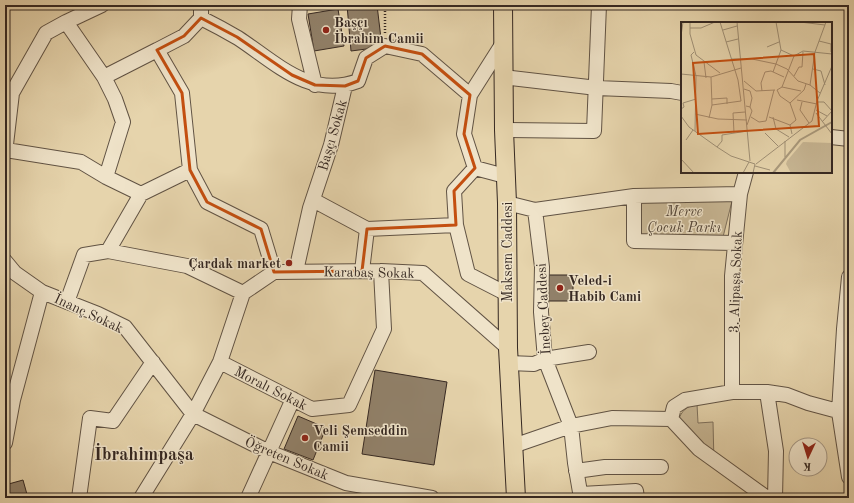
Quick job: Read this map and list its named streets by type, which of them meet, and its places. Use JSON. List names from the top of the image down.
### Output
{
  "streets": {
    "main road": ["Maksem Caddesi"],
    "street": [
      "Başçı Sokak",
      "Karabaş Sokak",
      "3. Alipaşa Sokak",
      "İnebey Caddesi",
      "İnanç Sokak",
      "Moralı Sokak",
      "Öğreten Sokak"
    ]
  },
  "crossings": [
    ["Başçı Sokak", "Karabaş Sokak"],
    ["Maksem Caddesi", "Karabaş Sokak"],
    ["Karabaş Sokak", "Moralı Sokak"],
    ["İnanç Sokak", "Öğreten Sokak"]
  ],
  "districts": ["İbrahimpaşa"],
  "parks": ["Merve Çocuk Parkı"],
  "places": [
    "Başçı İbrahim Camii",
    "Çardak market",
    "Veled-i Habib Cami",
    "Veli Şemseddin Camii"
  ],
  "north": "bottom"
}
